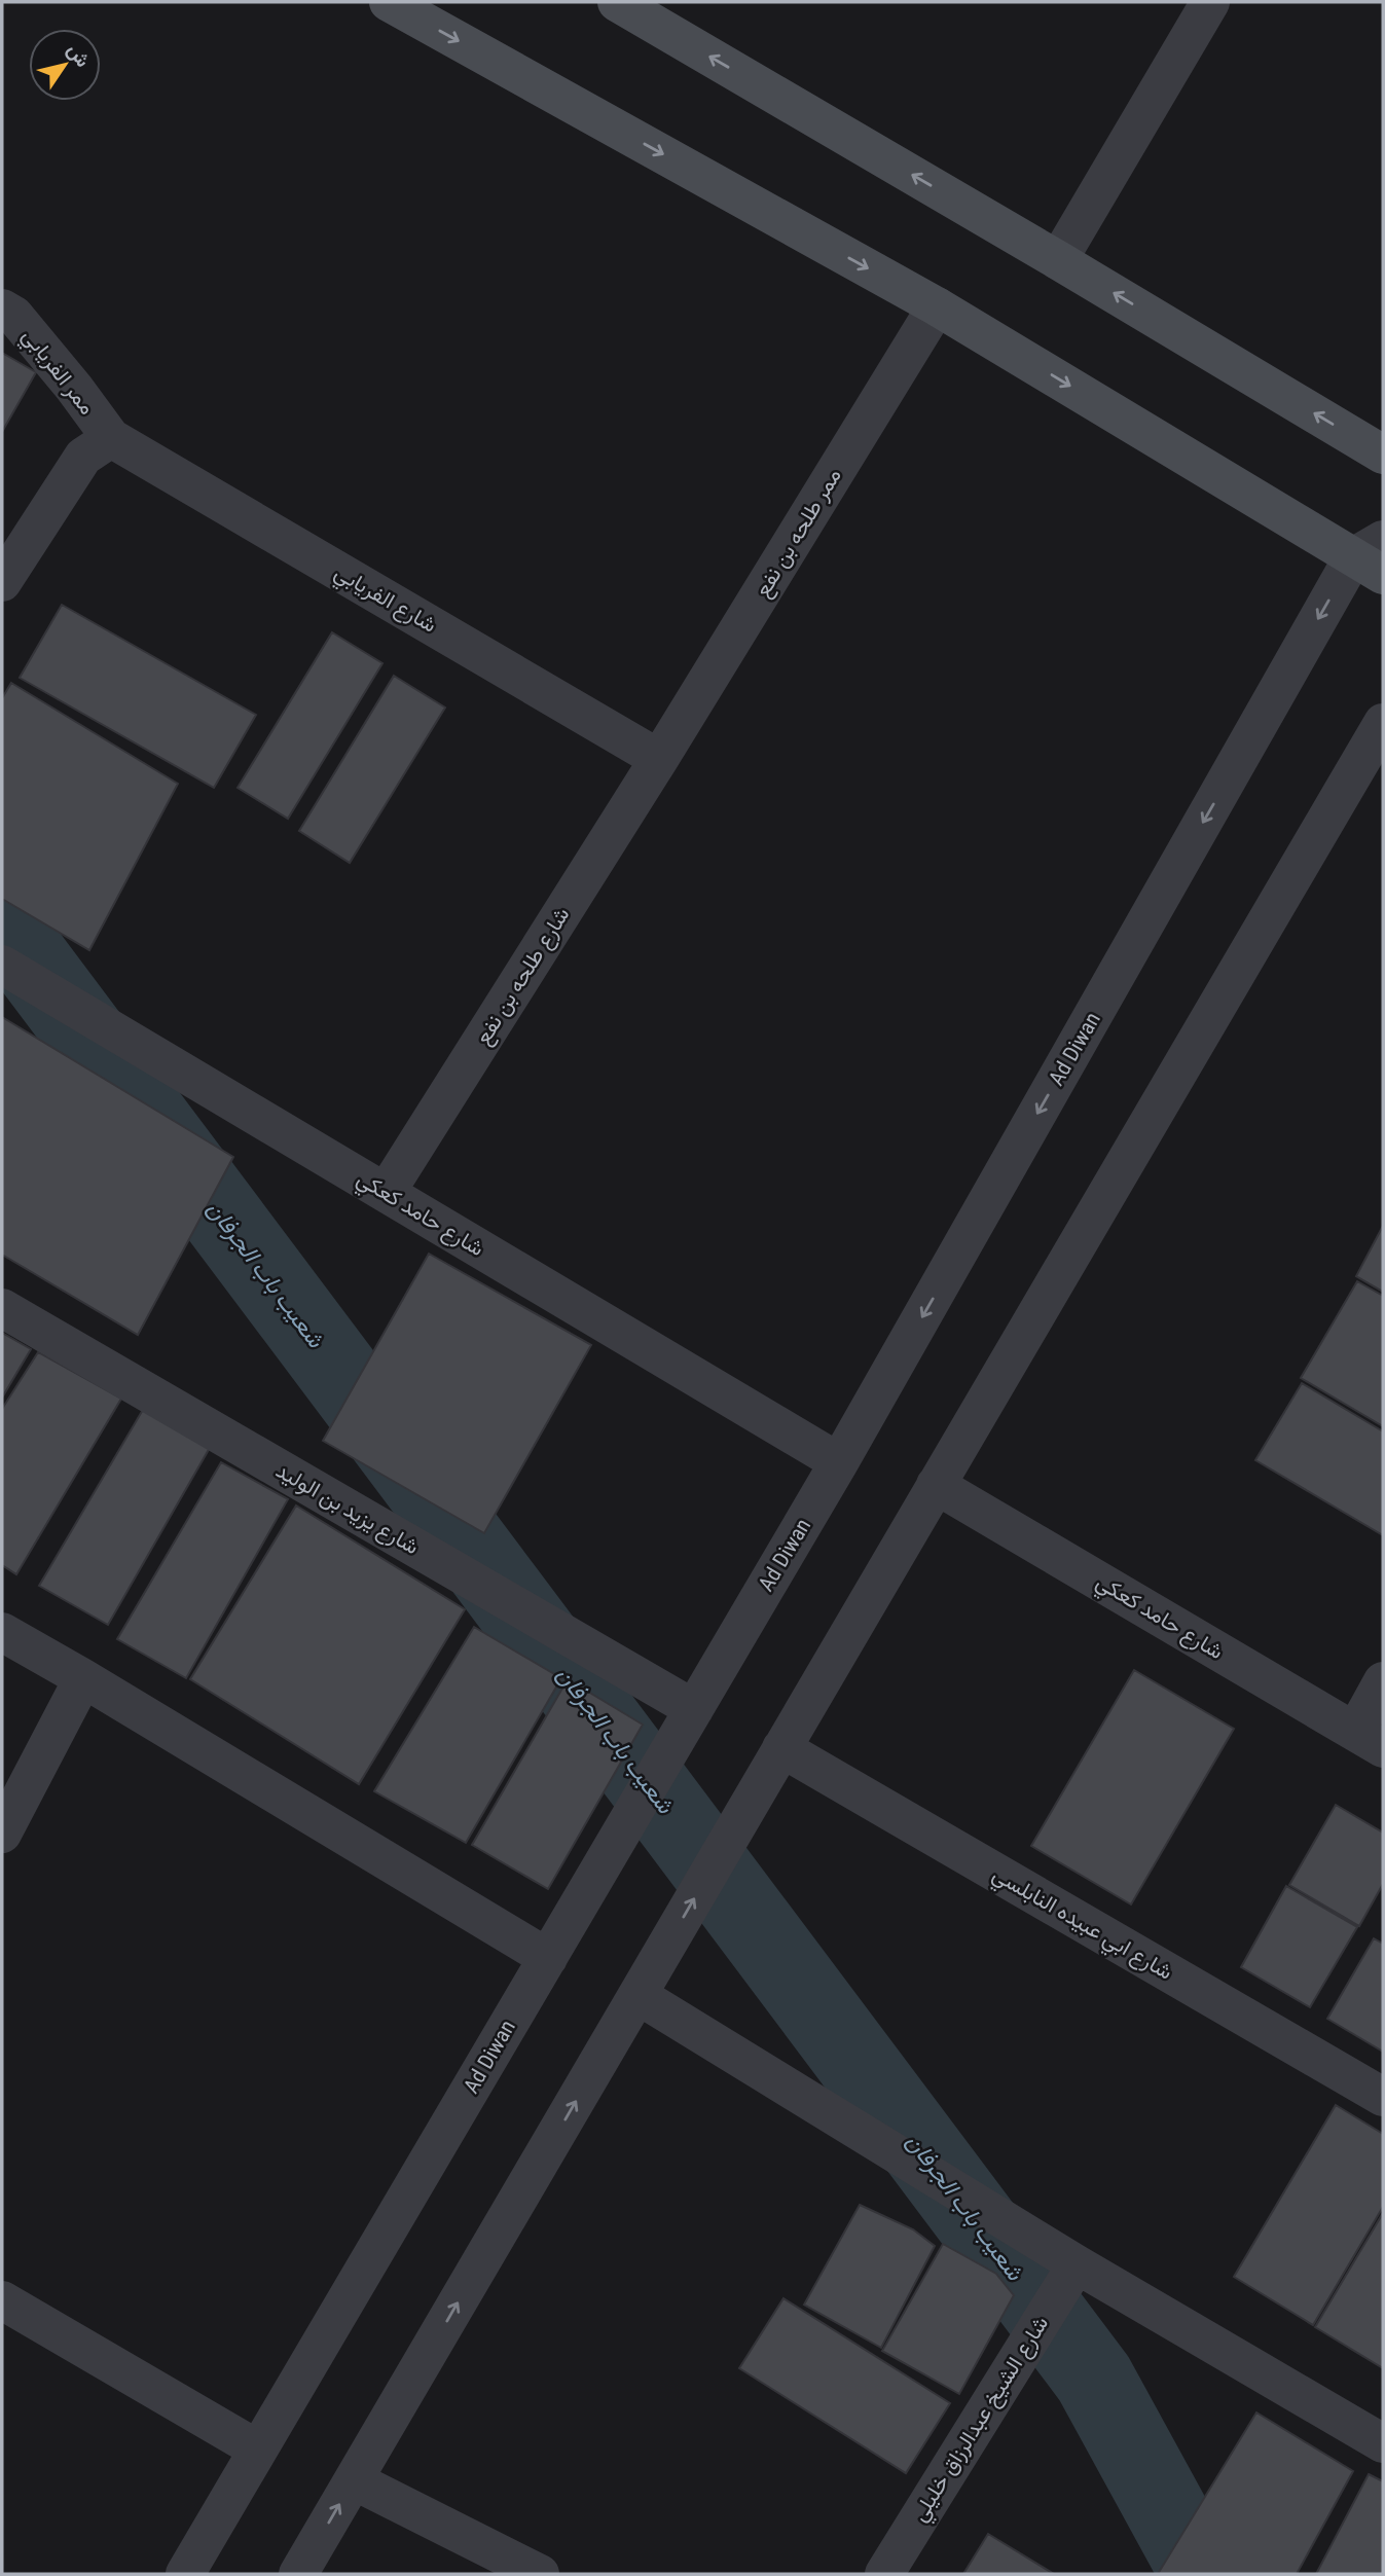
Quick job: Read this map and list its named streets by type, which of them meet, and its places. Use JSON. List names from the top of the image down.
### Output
{
  "streets": {
    "street": [
      "ممر الفريابي",
      "ممر طلحه بن نفع",
      "شارع الفريابي",
      "شارع طلحه بن نفع",
      "Ad Diwan",
      "شارع حامد كعكي",
      "شارع يزيد بن الوليد",
      "شارع ابي عبيده النابلسي",
      "شارع الشيخ عبدالرزاق خليلي"
    ]
  },
  "crossings": [
    ["ممر الفريابي", "شارع الفريابي"],
    ["ممر طلحه بن نفع", "شارع الفريابي"],
    ["ممر طلحه بن نفع", "شارع طلحه بن نفع"],
    ["شارع الفريابي", "شارع طلحه بن نفع"],
    ["شارع طلحه بن نفع", "شارع حامد كعكي"],
    ["Ad Diwan", "شارع حامد كعكي"],
    ["Ad Diwan", "شارع يزيد بن الوليد"]
  ],
  "water": ["شعيب باب الجرفان"],
  "north": "top right"
}
